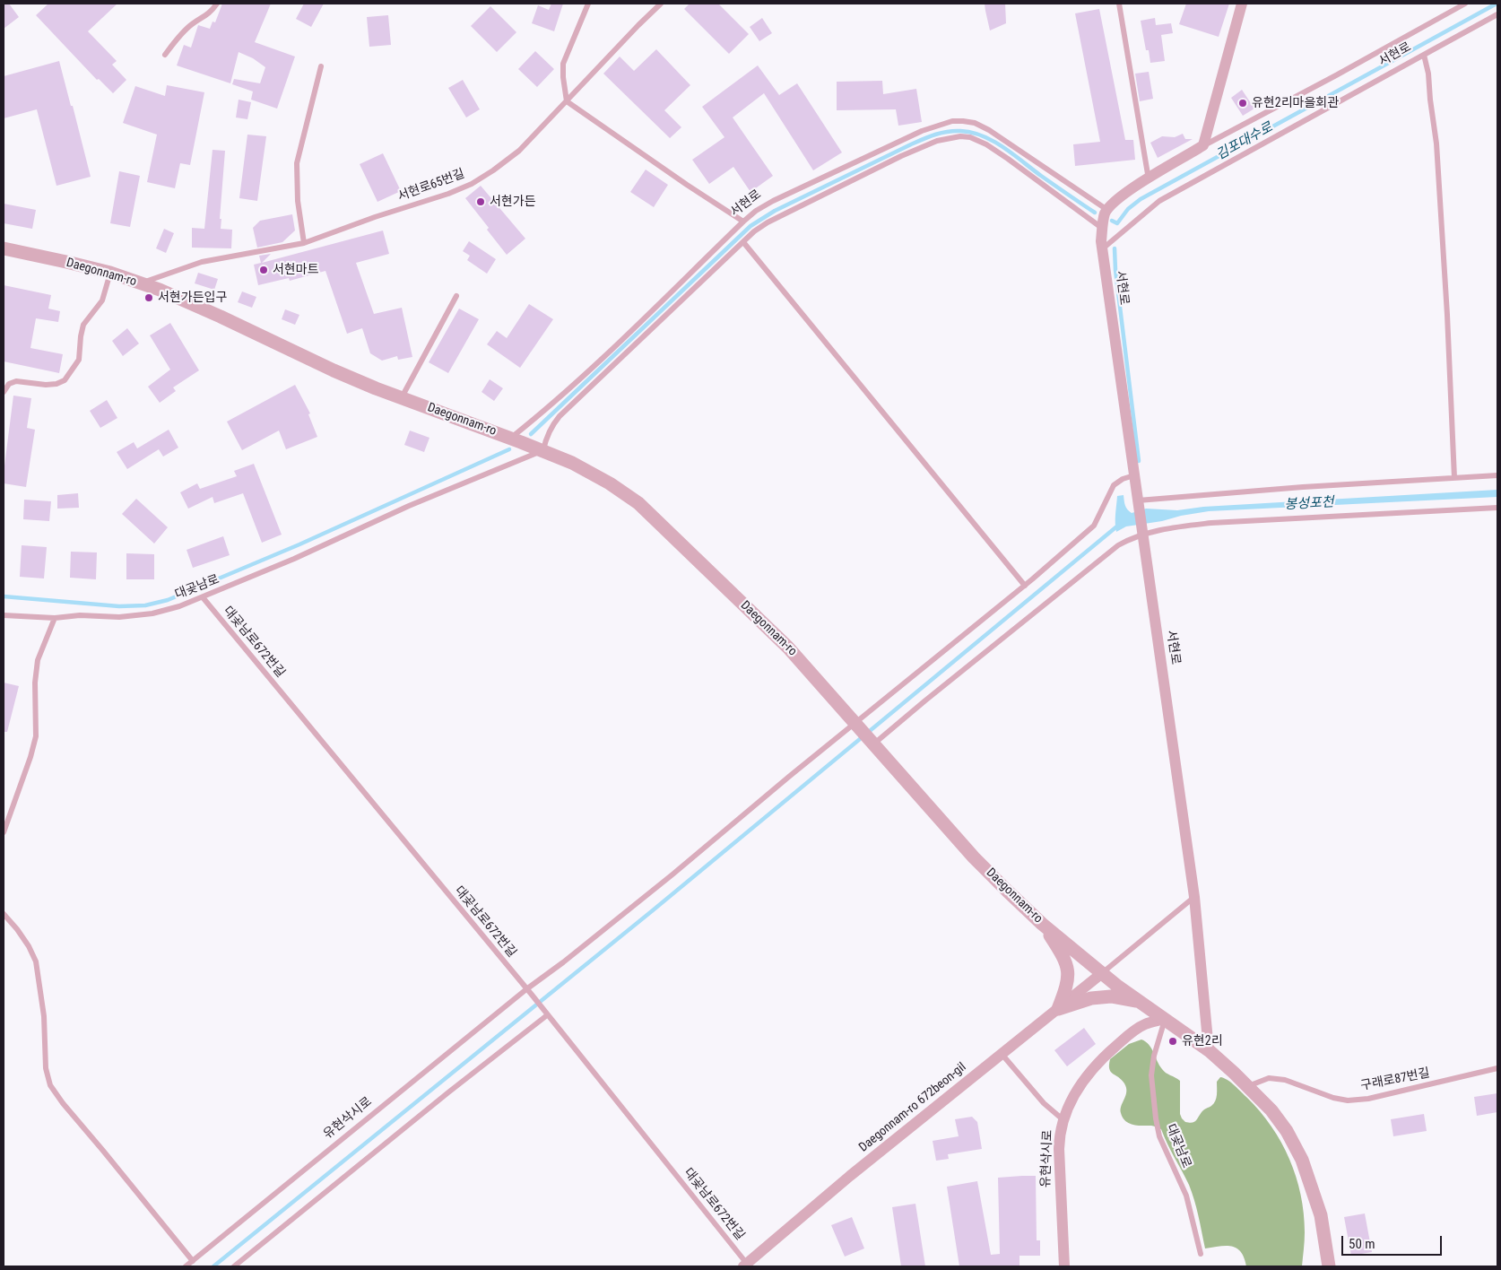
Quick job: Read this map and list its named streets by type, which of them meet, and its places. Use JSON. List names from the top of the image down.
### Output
{
  "streets": {
    "street": [
      "서현로",
      "Daegonnam-ro",
      "Daegonnam-ro 672beon-gil",
      "유현삭시로"
    ],
    "lane": [
      "서현로65번길",
      "대곶남로",
      "대곶남로672번길",
      "구래로87번길"
    ]
  },
  "crossings": [
    ["서현로", "Daegonnam-ro"],
    ["서현로", "유현삭시로"],
    ["서현로65번길", "Daegonnam-ro"],
    ["Daegonnam-ro", "대곶남로"],
    ["Daegonnam-ro", "구래로87번길"],
    ["Daegonnam-ro", "Daegonnam-ro 672beon-gil"],
    ["Daegonnam-ro", "유현삭시로"],
    ["대곶남로", "대곶남로672번길"],
    ["대곶남로", "유현삭시로"],
    ["대곶남로672번길", "Daegonnam-ro 672beon-gil"],
    ["대곶남로672번길", "유현삭시로"]
  ],
  "water": ["김포대수로", "봉성포천"],
  "places": [
    "유현2리마을회관",
    "서현가든",
    "서현마트",
    "서현가든입구",
    "유현2리"
  ],
  "scale_bar": "50 m"
}
